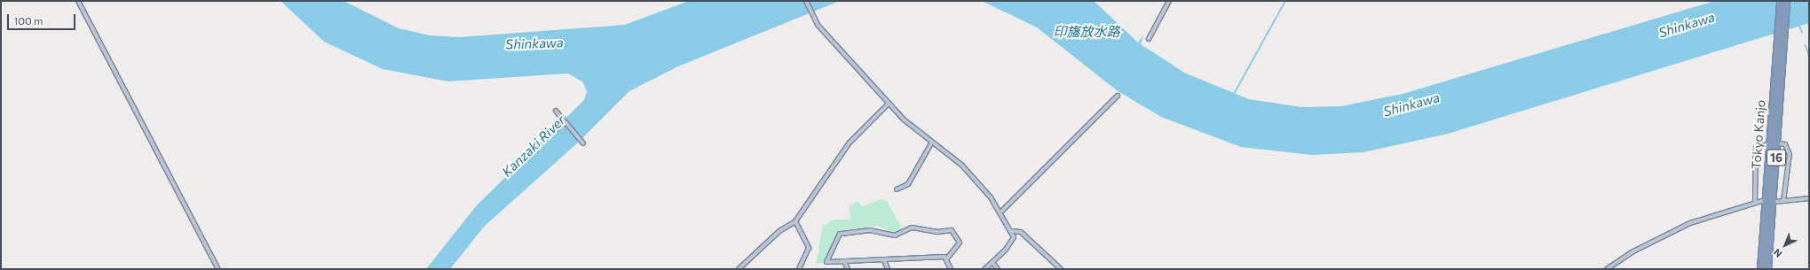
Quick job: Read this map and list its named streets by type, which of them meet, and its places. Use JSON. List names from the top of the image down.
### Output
{
  "streets": {
    "highway": ["Tokyo Kanjo", "16"]
  },
  "water": ["Shinkawa", "印旛放水路", "Kanzaki River"],
  "scale_bar": "100 m",
  "north": "bottom left"
}
